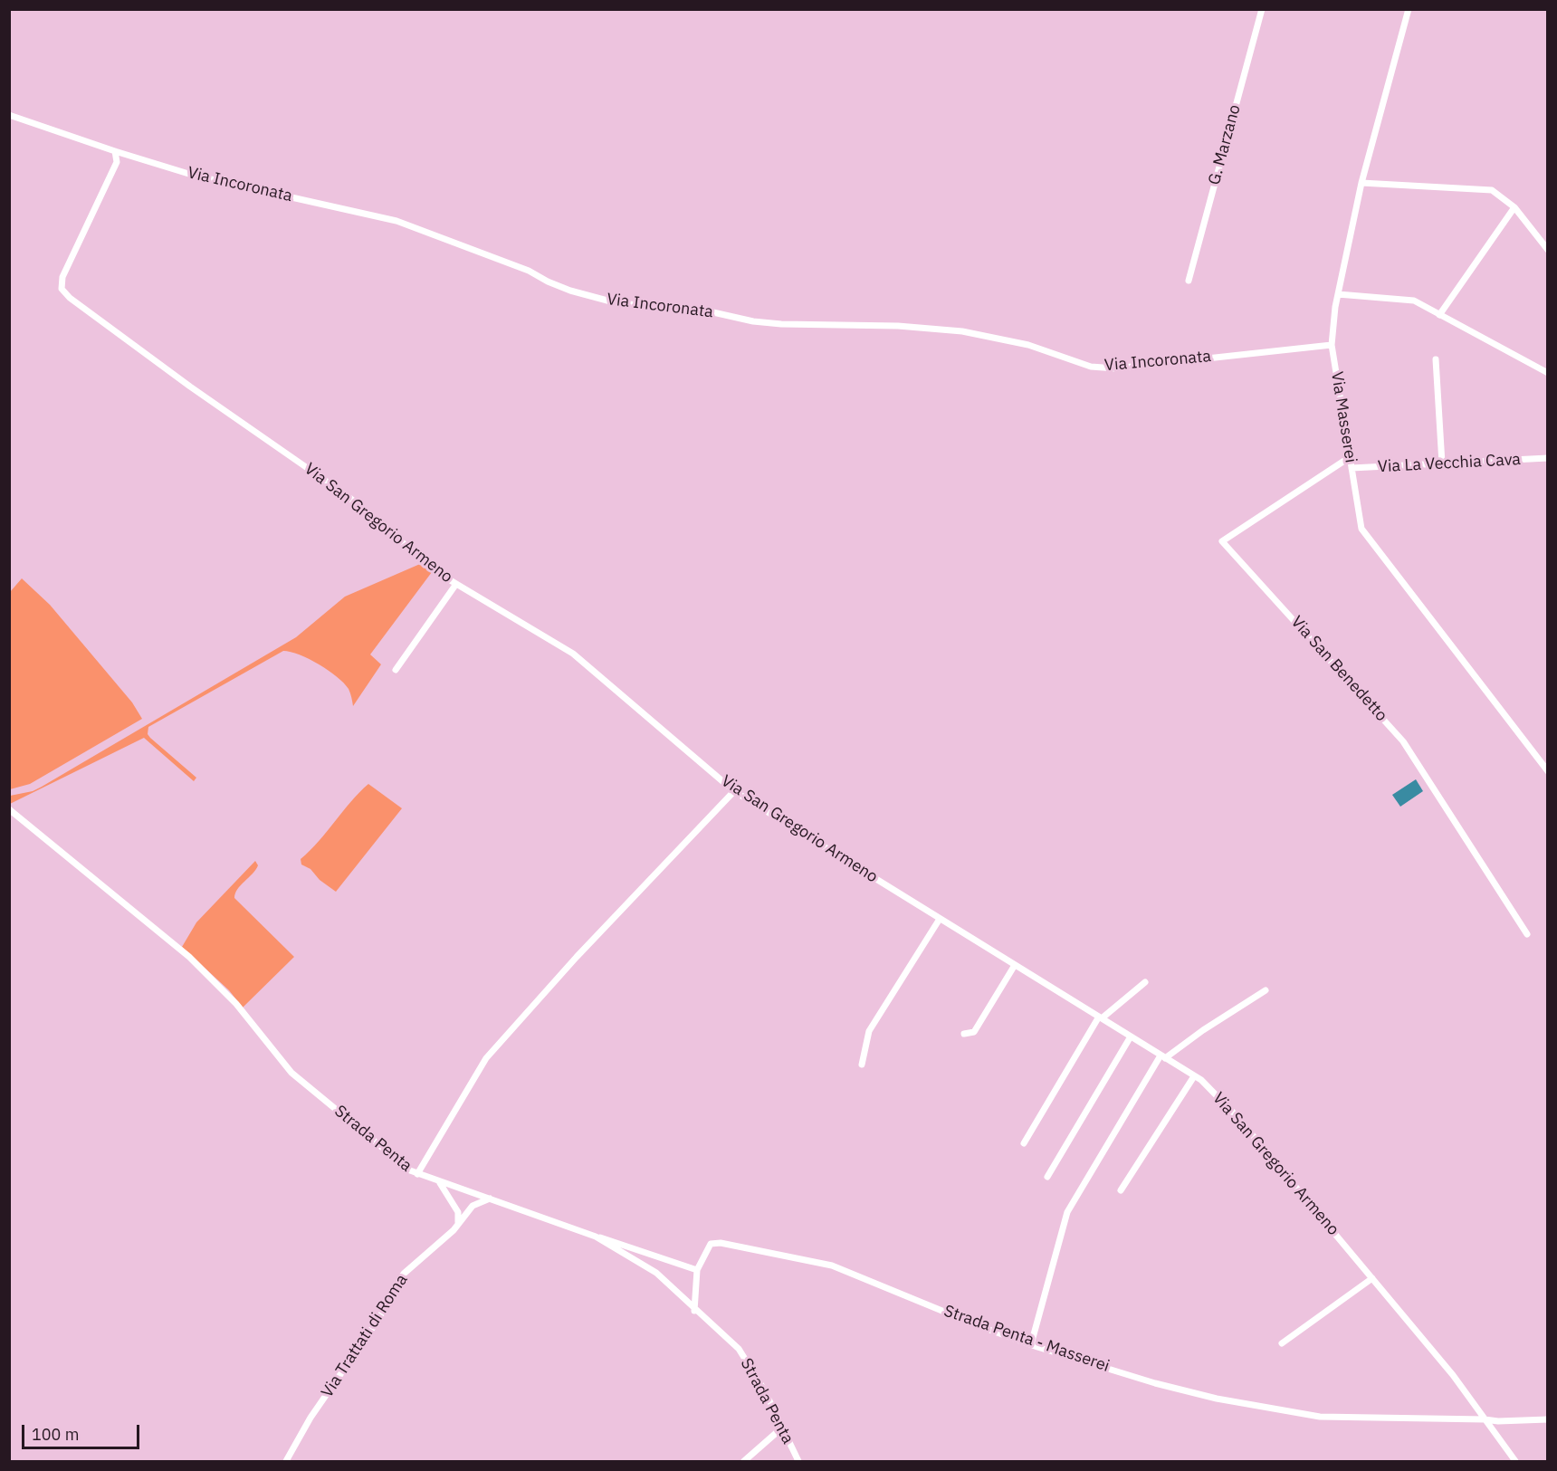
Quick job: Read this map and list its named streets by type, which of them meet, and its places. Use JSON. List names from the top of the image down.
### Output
{
  "streets": {
    "street": [
      "G. Marzano",
      "Via Incoronata",
      "Via Masserei",
      "Via La Vecchia Cava",
      "Via San Gregorio Armeno",
      "Via San Benedetto",
      "Strada Penta",
      "Via Trattati di Roma",
      "Strada Penta - Masserei"
    ]
  },
  "crossings": [
    ["Via Incoronata", "Via Masserei"],
    ["Via Incoronata", "Via San Gregorio Armeno"],
    ["Via Masserei", "Via La Vecchia Cava"],
    ["Via Masserei", "Via San Benedetto"],
    ["Via San Gregorio Armeno", "Strada Penta - Masserei"],
    ["Strada Penta", "Via Trattati di Roma"]
  ],
  "scale_bar": "100 m"
}
